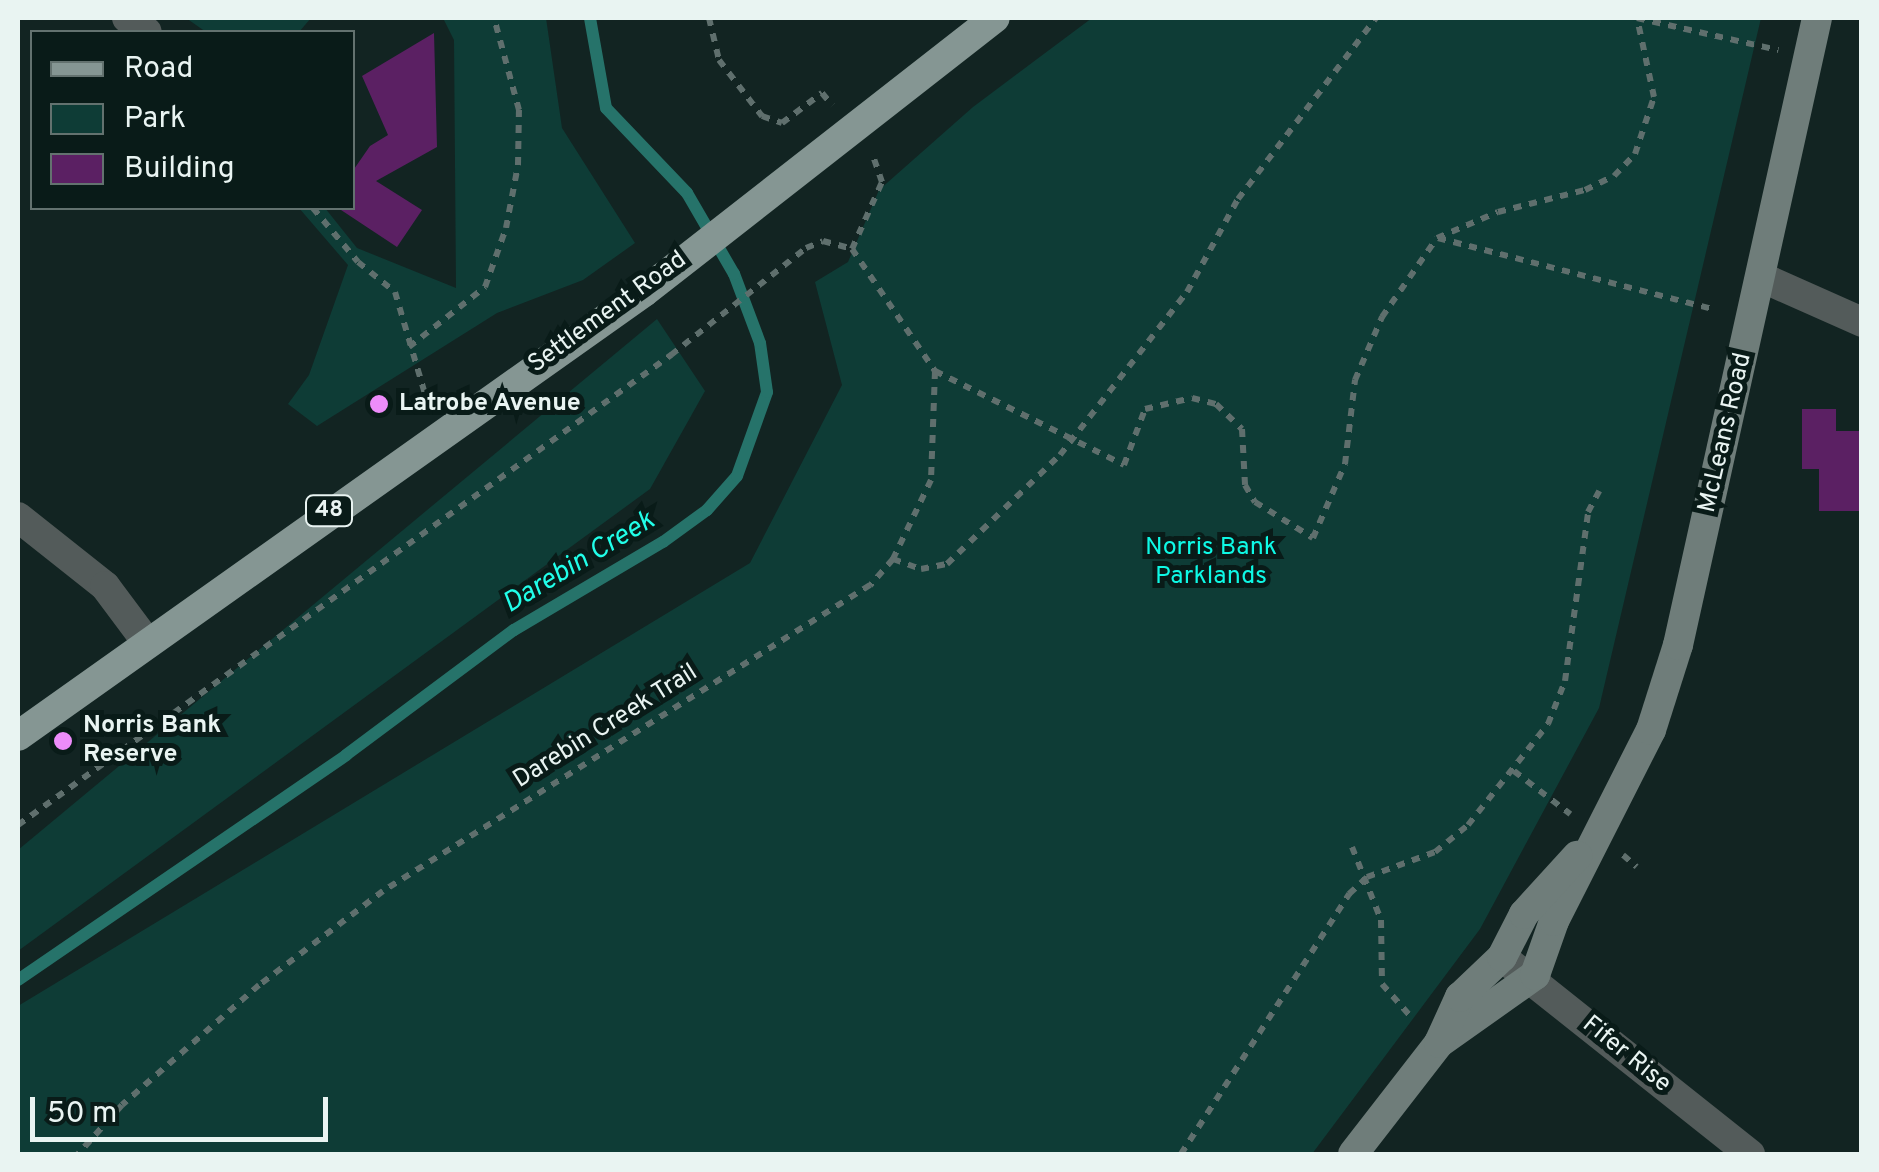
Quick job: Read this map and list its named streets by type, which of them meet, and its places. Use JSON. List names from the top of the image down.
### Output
{
  "streets": {
    "main road": ["Settlement Road", "48"],
    "street": ["McLeans Road", "Fifer Rise"],
    "path": ["Darebin Creek Trail"]
  },
  "crossings": [
    ["McLeans Road", "Fifer Rise"]
  ],
  "water": ["Darebin Creek"],
  "parks": ["Norris Bank Parklands"],
  "places": ["Latrobe Avenue", "Norris Bank Reserve"],
  "legend": ["Road", "Park", "Building"],
  "scale_bar": "50 m"
}
